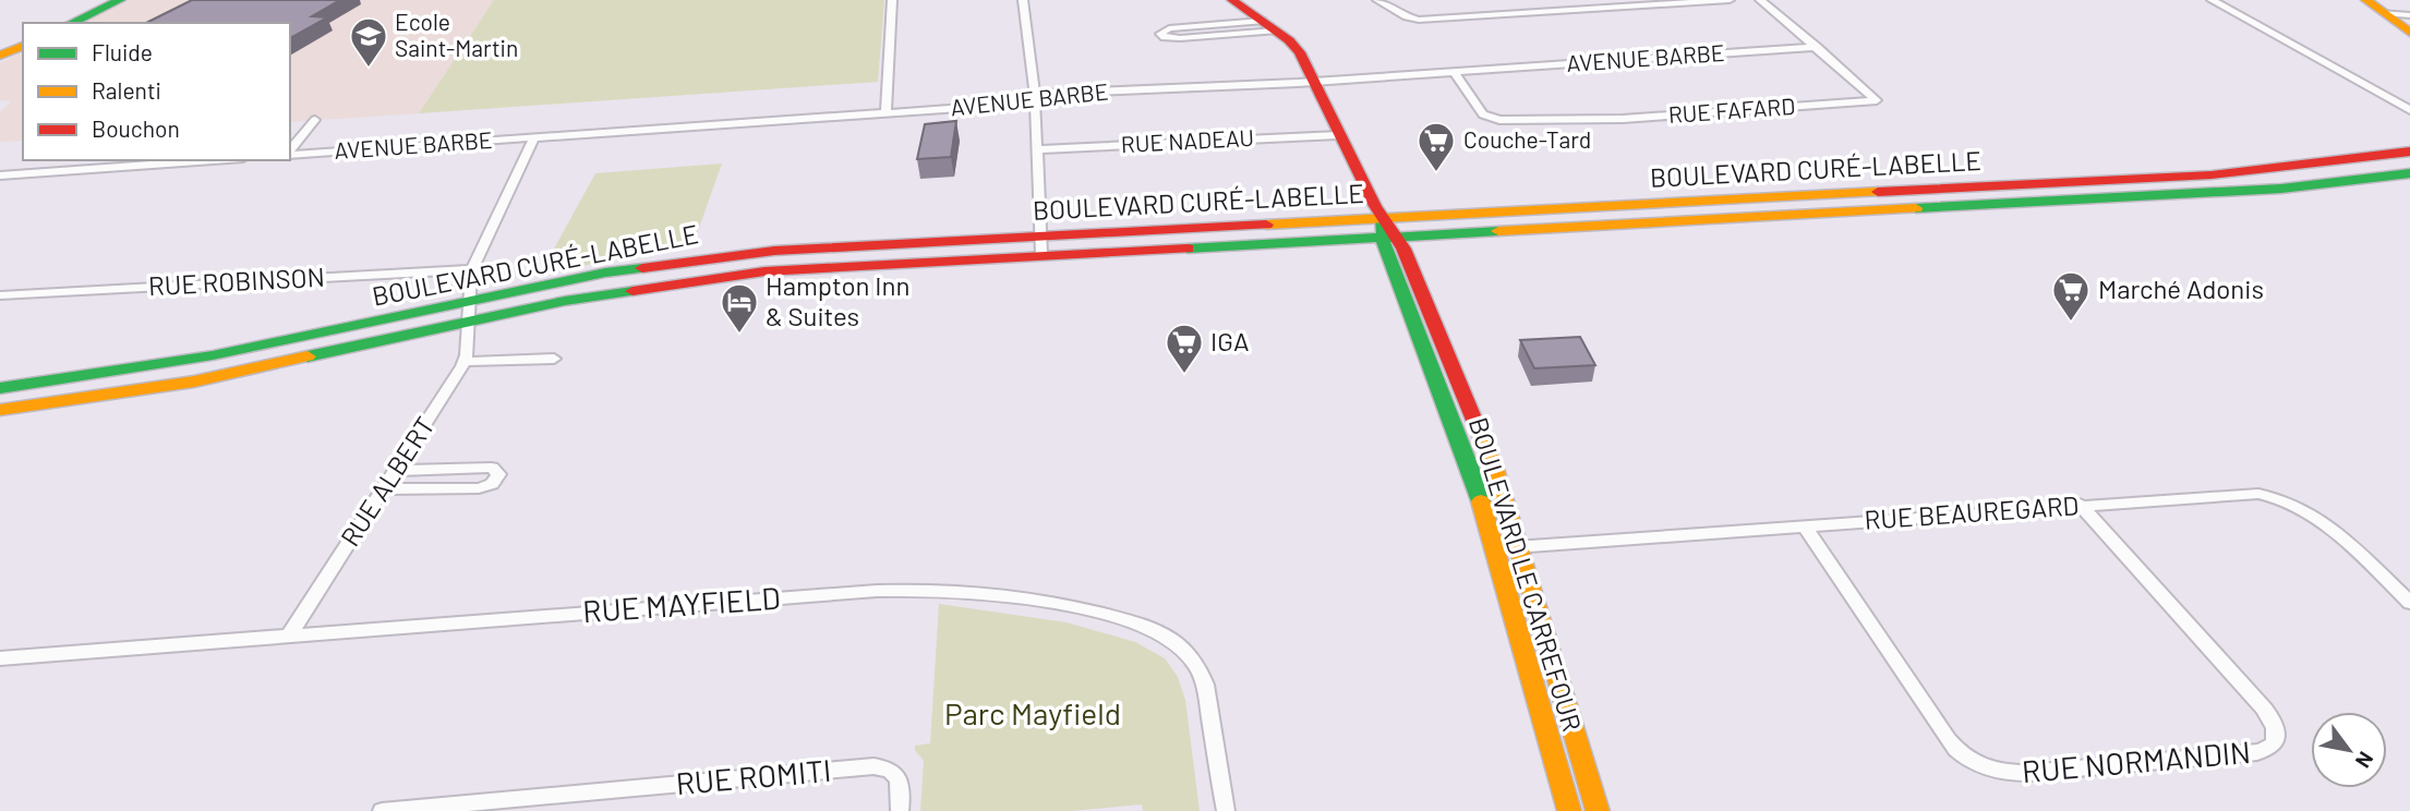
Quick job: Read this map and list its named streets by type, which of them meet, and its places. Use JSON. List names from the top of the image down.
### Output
{
  "streets": {
    "main road": ["BOULEVARD CURÉ-LABELLE", "BOULEVARD LE CARREFOUR"],
    "street": [
      "AVENUE BARBE",
      "RUE FAFARD",
      "RUE NADEAU",
      "RUE ROBINSON",
      "RUE ALBERT",
      "RUE BEAUREGARD",
      "RUE MAYFIELD",
      "RUE NORMANDIN",
      "RUE ROMITI"
    ]
  },
  "crossings": [
    ["AVENUE BARBE", "RUE FAFARD"],
    ["BOULEVARD CURÉ-LABELLE", "RUE ALBERT"],
    ["BOULEVARD CURÉ-LABELLE", "BOULEVARD LE CARREFOUR"],
    ["RUE ALBERT", "RUE MAYFIELD"],
    ["RUE BEAUREGARD", "BOULEVARD LE CARREFOUR"],
    ["RUE BEAUREGARD", "RUE NORMANDIN"]
  ],
  "parks": ["Parc Mayfield"],
  "places": {
    "school or university": ["Ecole Saint-Martin"],
    "supermarket": ["Couche-Tard", "Marché Adonis", "IGA"],
    "hotel": ["Hampton Inn & Suites"]
  },
  "legend": ["Fluide", "Ralenti", "Bouchon"],
  "north": "bottom right"
}
